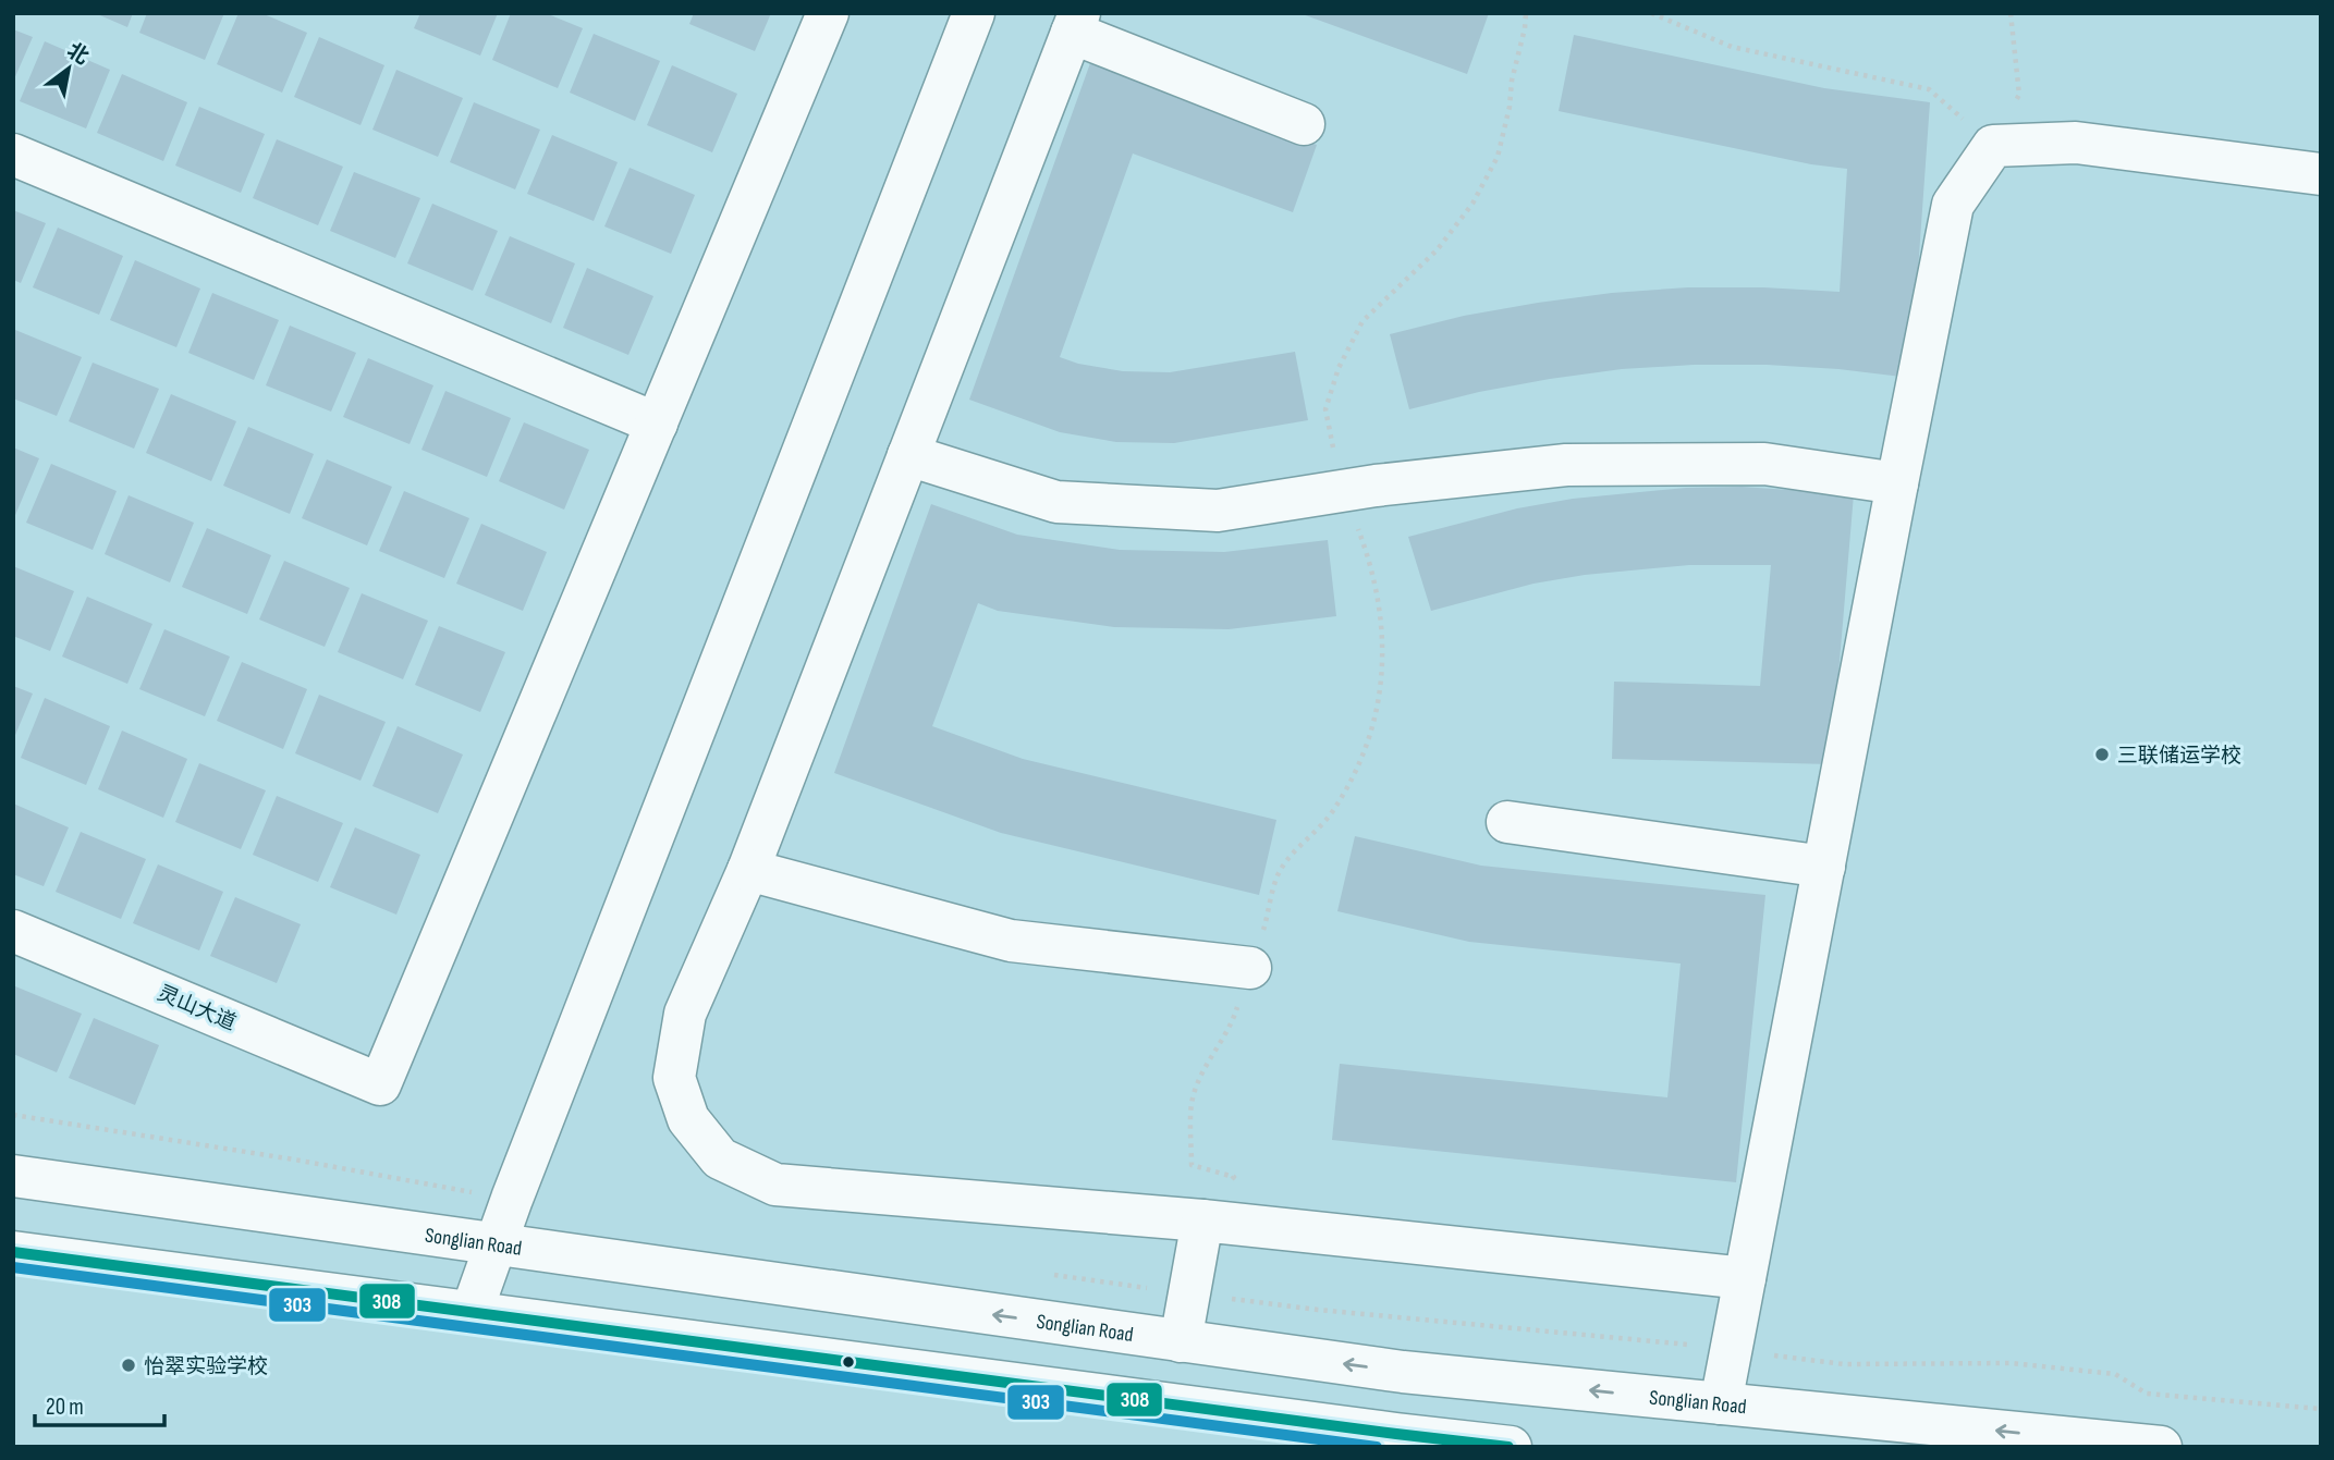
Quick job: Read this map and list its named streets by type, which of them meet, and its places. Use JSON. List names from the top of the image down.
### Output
{
  "streets": {
    "street": ["灵山大道", "Songlian Road"]
  },
  "places": ["三联储运学校", "怡翠实验学校"],
  "lines": ["transit line 308", "transit line 303"],
  "scale_bar": "20 m",
  "north": "top right"
}
